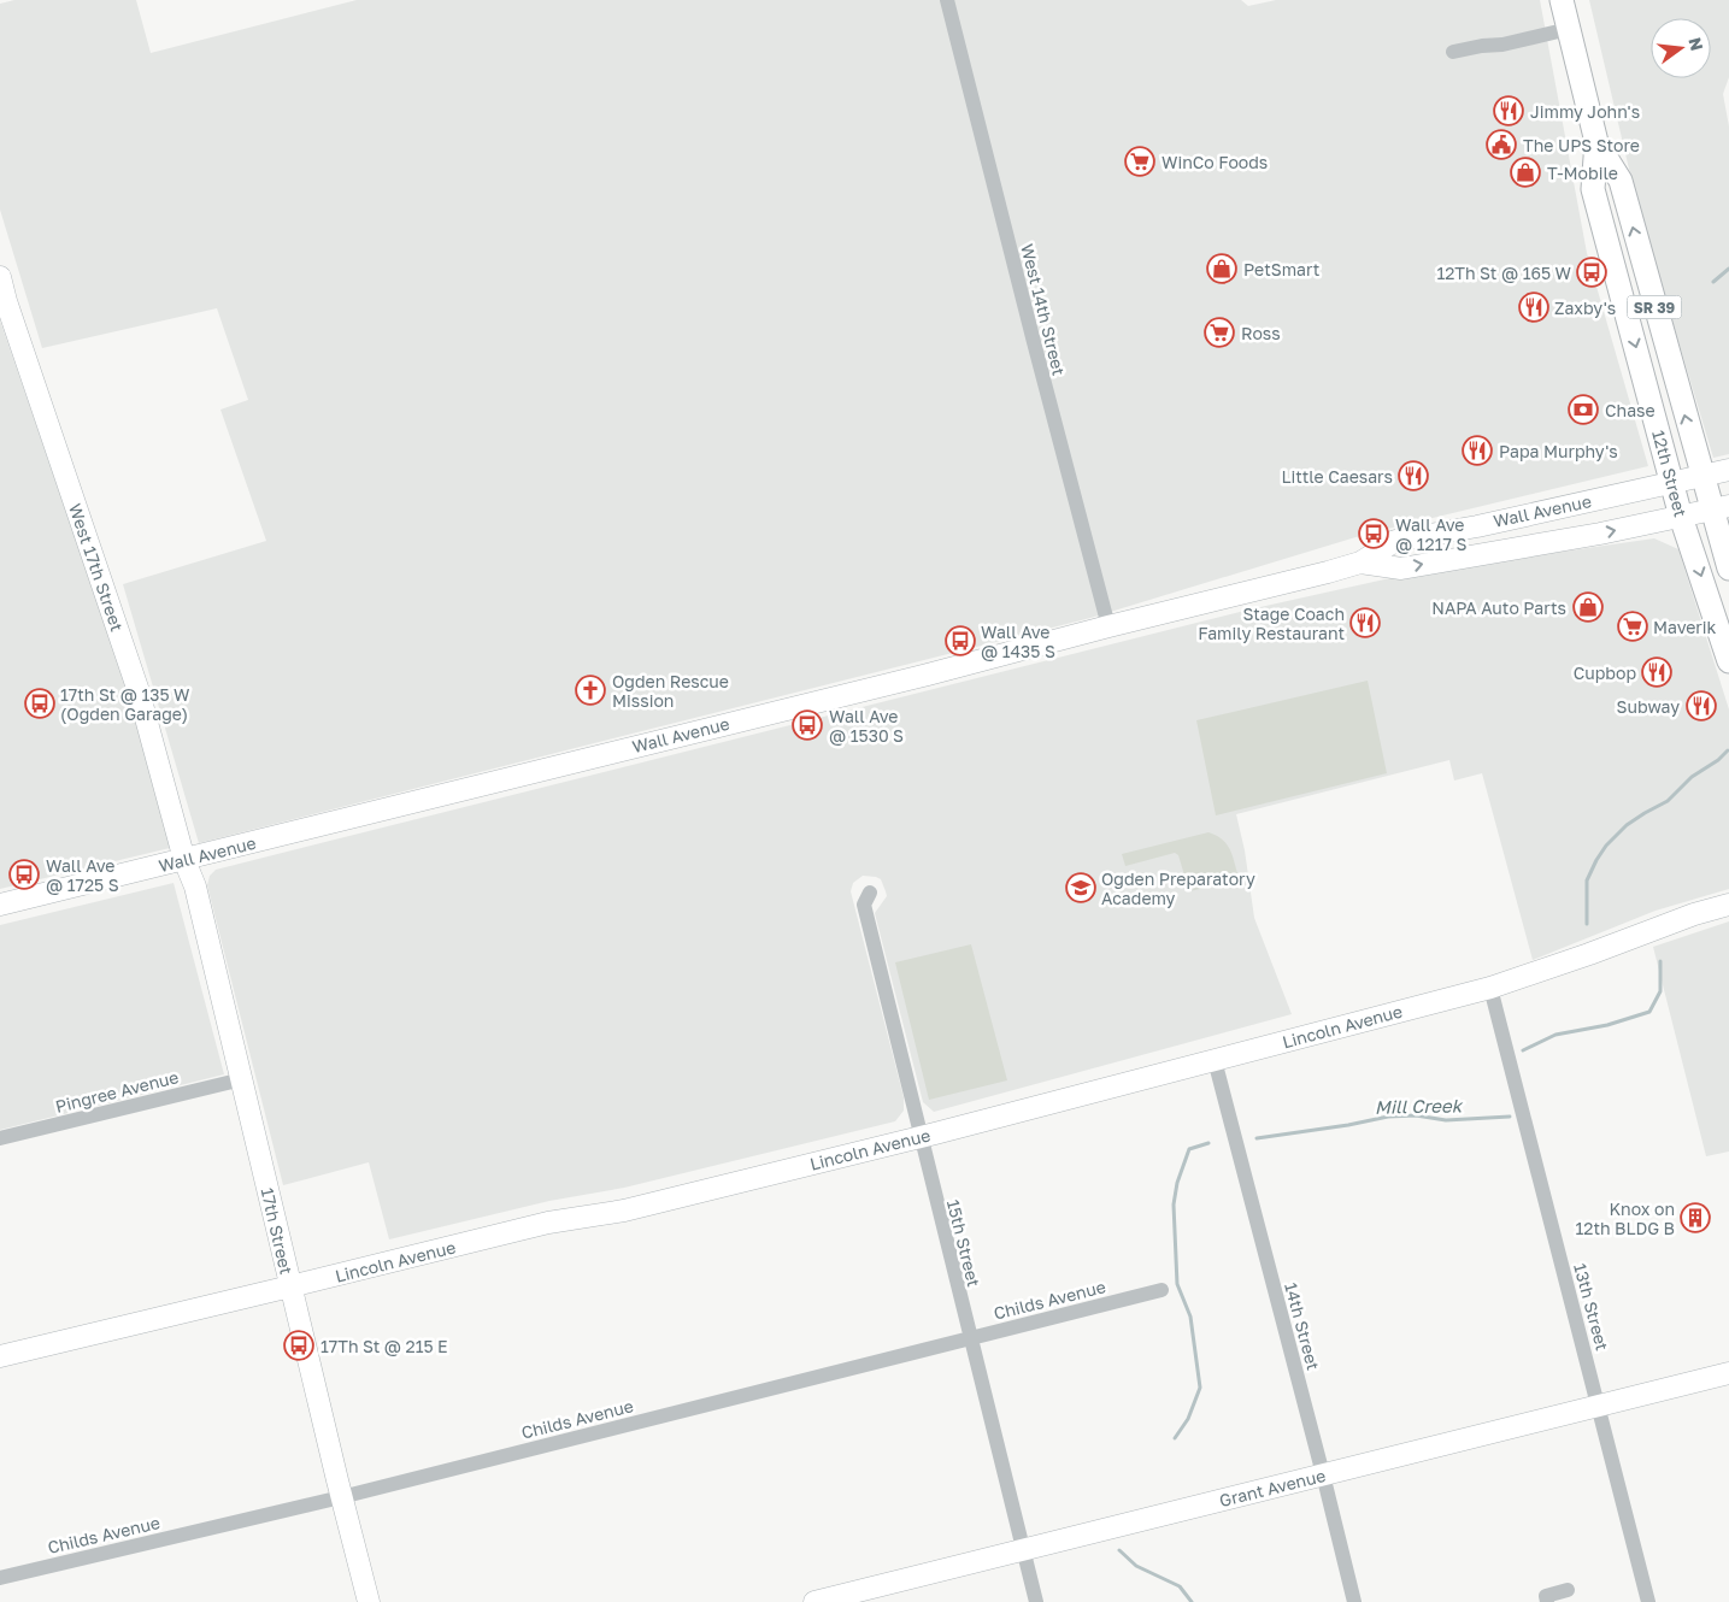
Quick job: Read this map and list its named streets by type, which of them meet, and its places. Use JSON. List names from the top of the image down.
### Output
{
  "streets": {
    "main road": ["SR 39", "12th Street"],
    "street": [
      "West 14th Street",
      "Wall Avenue",
      "West 17th Street",
      "Lincoln Avenue",
      "Pingree Avenue",
      "17th Street",
      "15th Street",
      "Childs Avenue",
      "13th Street",
      "14th Street",
      "Grant Avenue"
    ]
  },
  "crossings": [
    ["West 14th Street", "Wall Avenue"],
    ["12th Street", "Wall Avenue"],
    ["Wall Avenue", "West 17th Street"],
    ["Wall Avenue", "17th Street"],
    ["West 17th Street", "17th Street"],
    ["Lincoln Avenue", "17th Street"],
    ["Lincoln Avenue", "15th Street"],
    ["Lincoln Avenue", "13th Street"],
    ["Lincoln Avenue", "14th Street"],
    ["Pingree Avenue", "17th Street"],
    ["17th Street", "Childs Avenue"],
    ["15th Street", "Childs Avenue"],
    ["15th Street", "Grant Avenue"],
    ["13th Street", "Grant Avenue"],
    ["14th Street", "Grant Avenue"]
  ],
  "water": ["Mill Creek"],
  "places": {
    "restaurant": [
      "Jimmy John's",
      "Zaxby's",
      "Papa Murphy's",
      "Little Caesars",
      "Stage Coach Family Restaurant",
      "Cupbop",
      "Subway"
    ],
    "public building": ["The UPS Store"],
    "supermarket": ["WinCo Foods", "Ross", "Maverik"],
    "shop": ["T-Mobile", "PetSmart", "NAPA Auto Parts"],
    "bus stop": [
      "12Th St @ 165 W",
      "Wall Ave @ 1217 S",
      "Wall Ave @ 1435 S",
      "17th St @ 135 W (Ogden Garage)",
      "Wall Ave @ 1530 S",
      "Wall Ave @ 1725 S",
      "17Th St @ 215 E"
    ],
    "bank": ["Chase"],
    "church": ["Ogden Rescue Mission"],
    "school or university": ["Ogden Preparatory Academy"],
    "building": ["Knox on 12th BLDG B"]
  },
  "north": "right"
}
